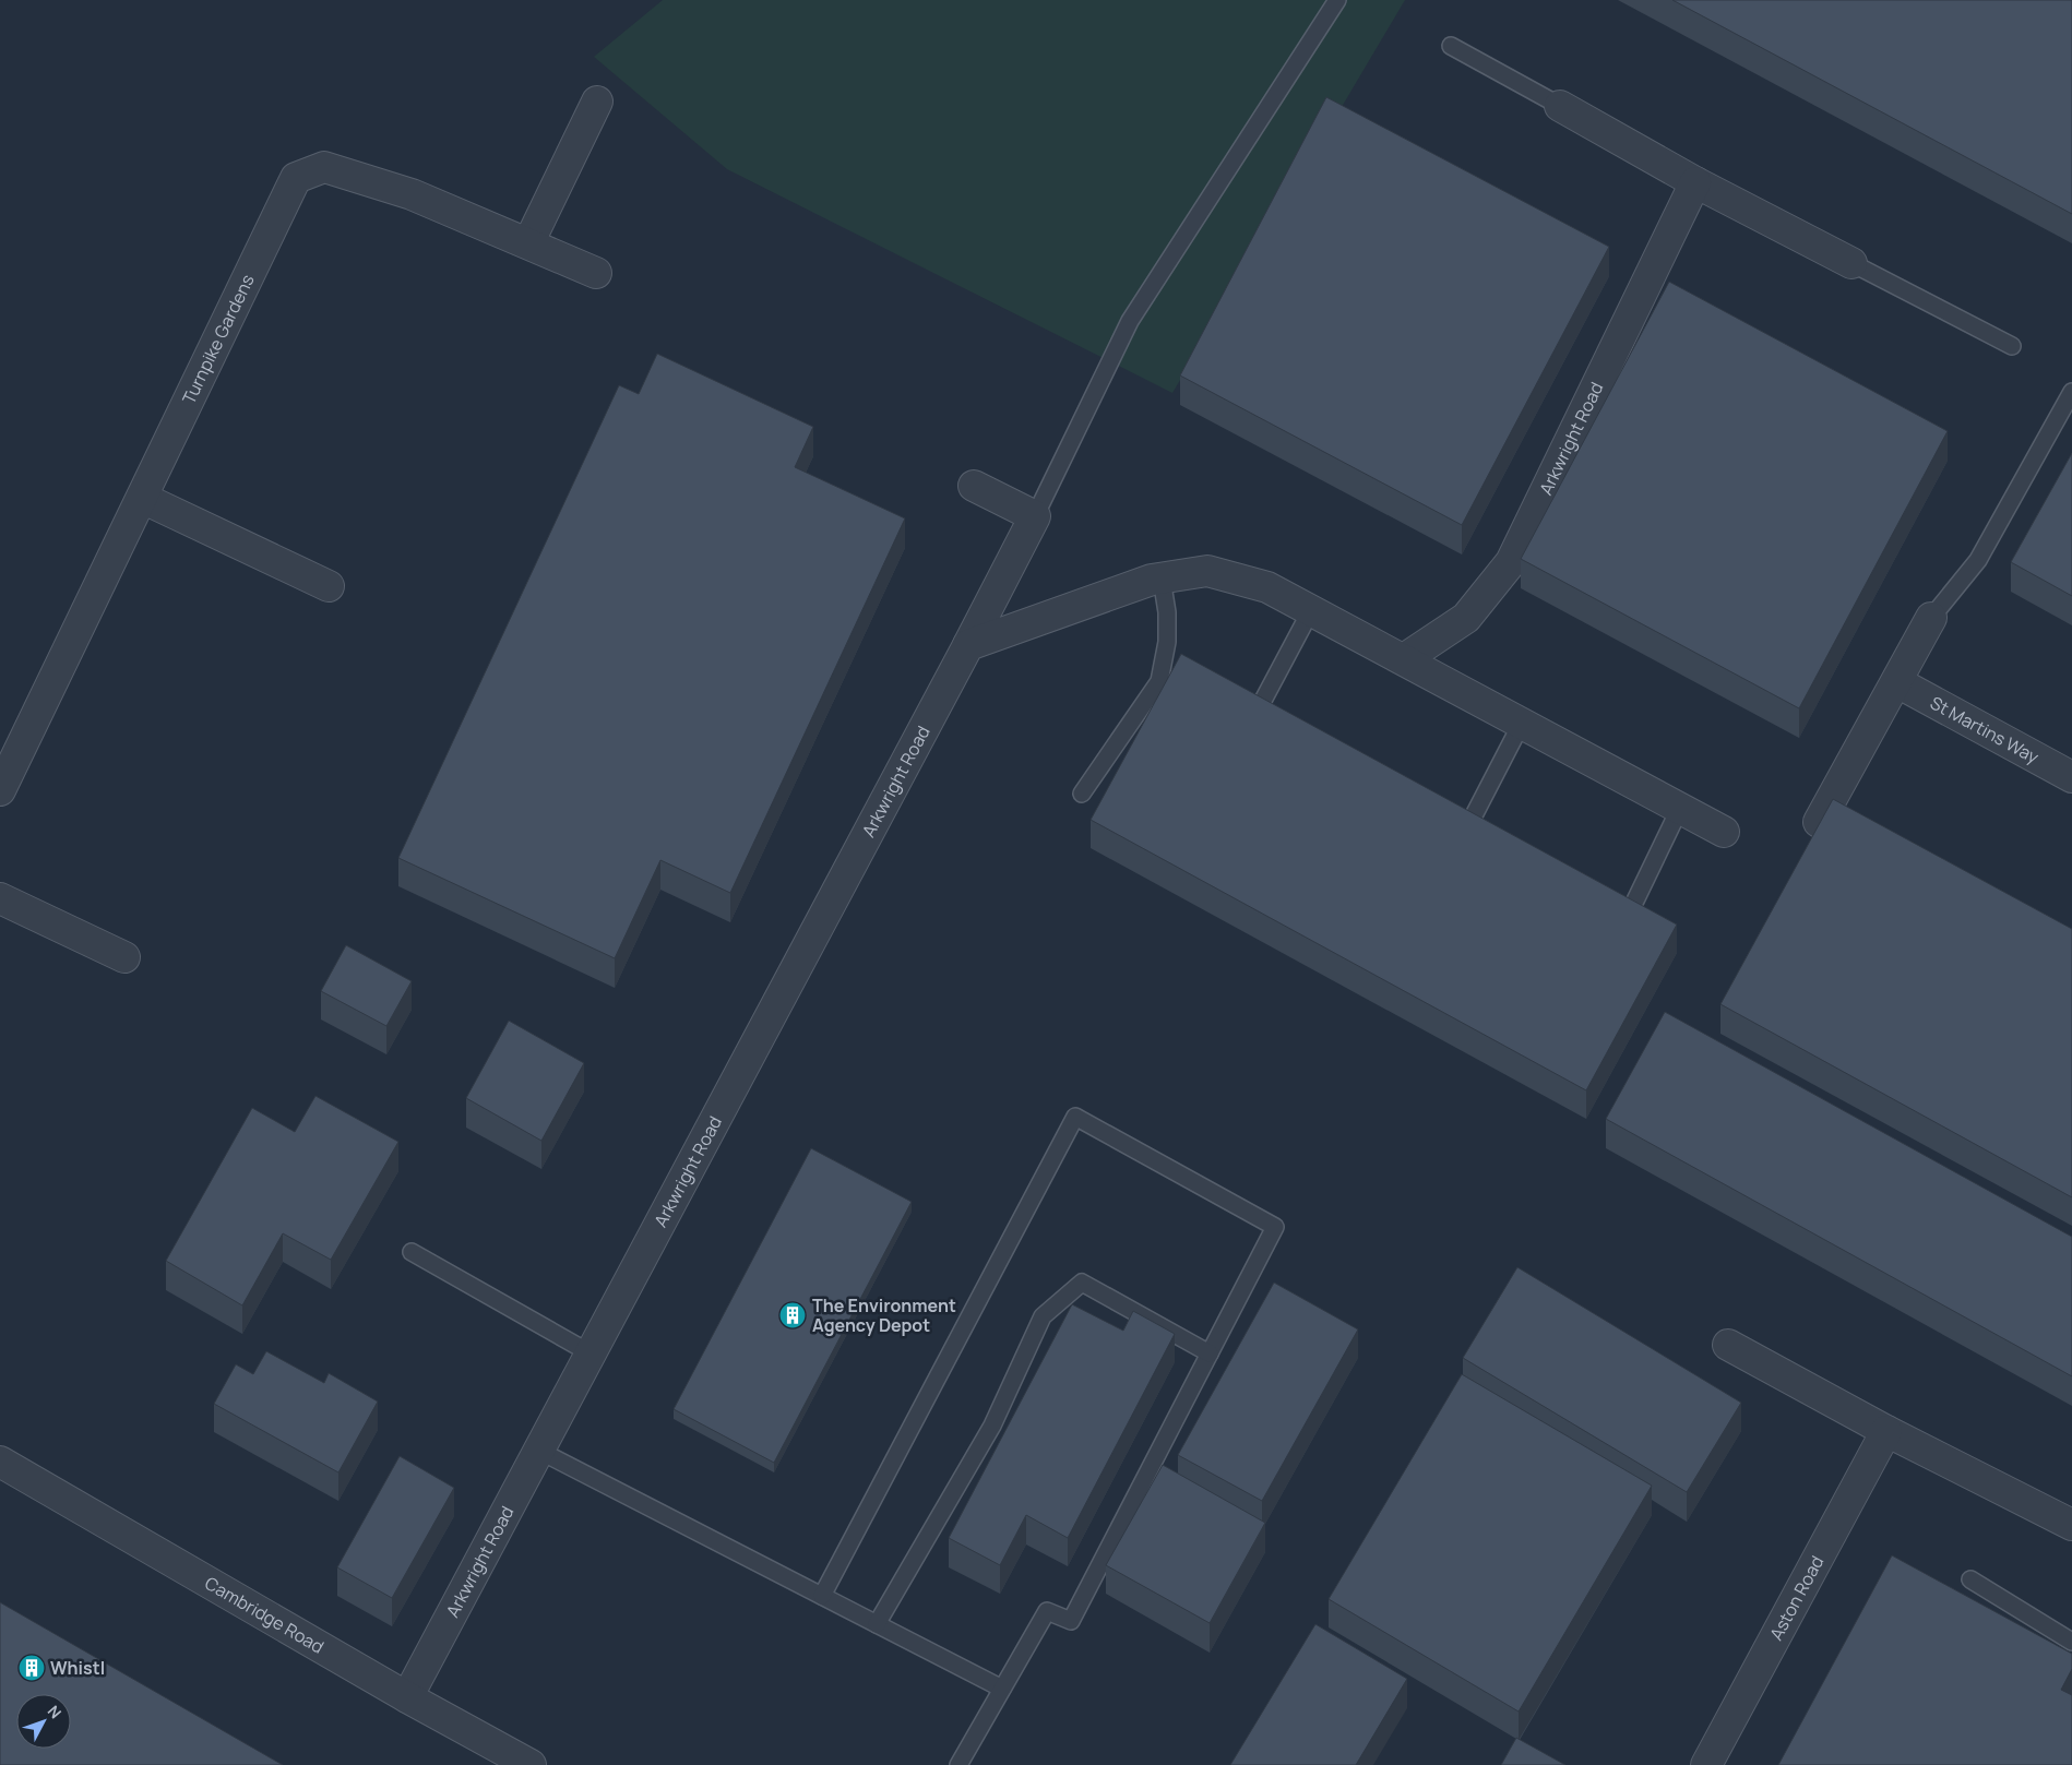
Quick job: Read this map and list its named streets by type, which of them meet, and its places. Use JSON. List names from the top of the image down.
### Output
{
  "streets": {
    "street": [
      "Turnpike Gardens",
      "Arkwright Road",
      "St Martins Way",
      "Aston Road",
      "Cambridge Road"
    ]
  },
  "crossings": [
    ["Arkwright Road", "Cambridge Road"]
  ],
  "places": {
    "building": ["The Environment Agency Depot", "Whistl"]
  },
  "north": "top right"
}
